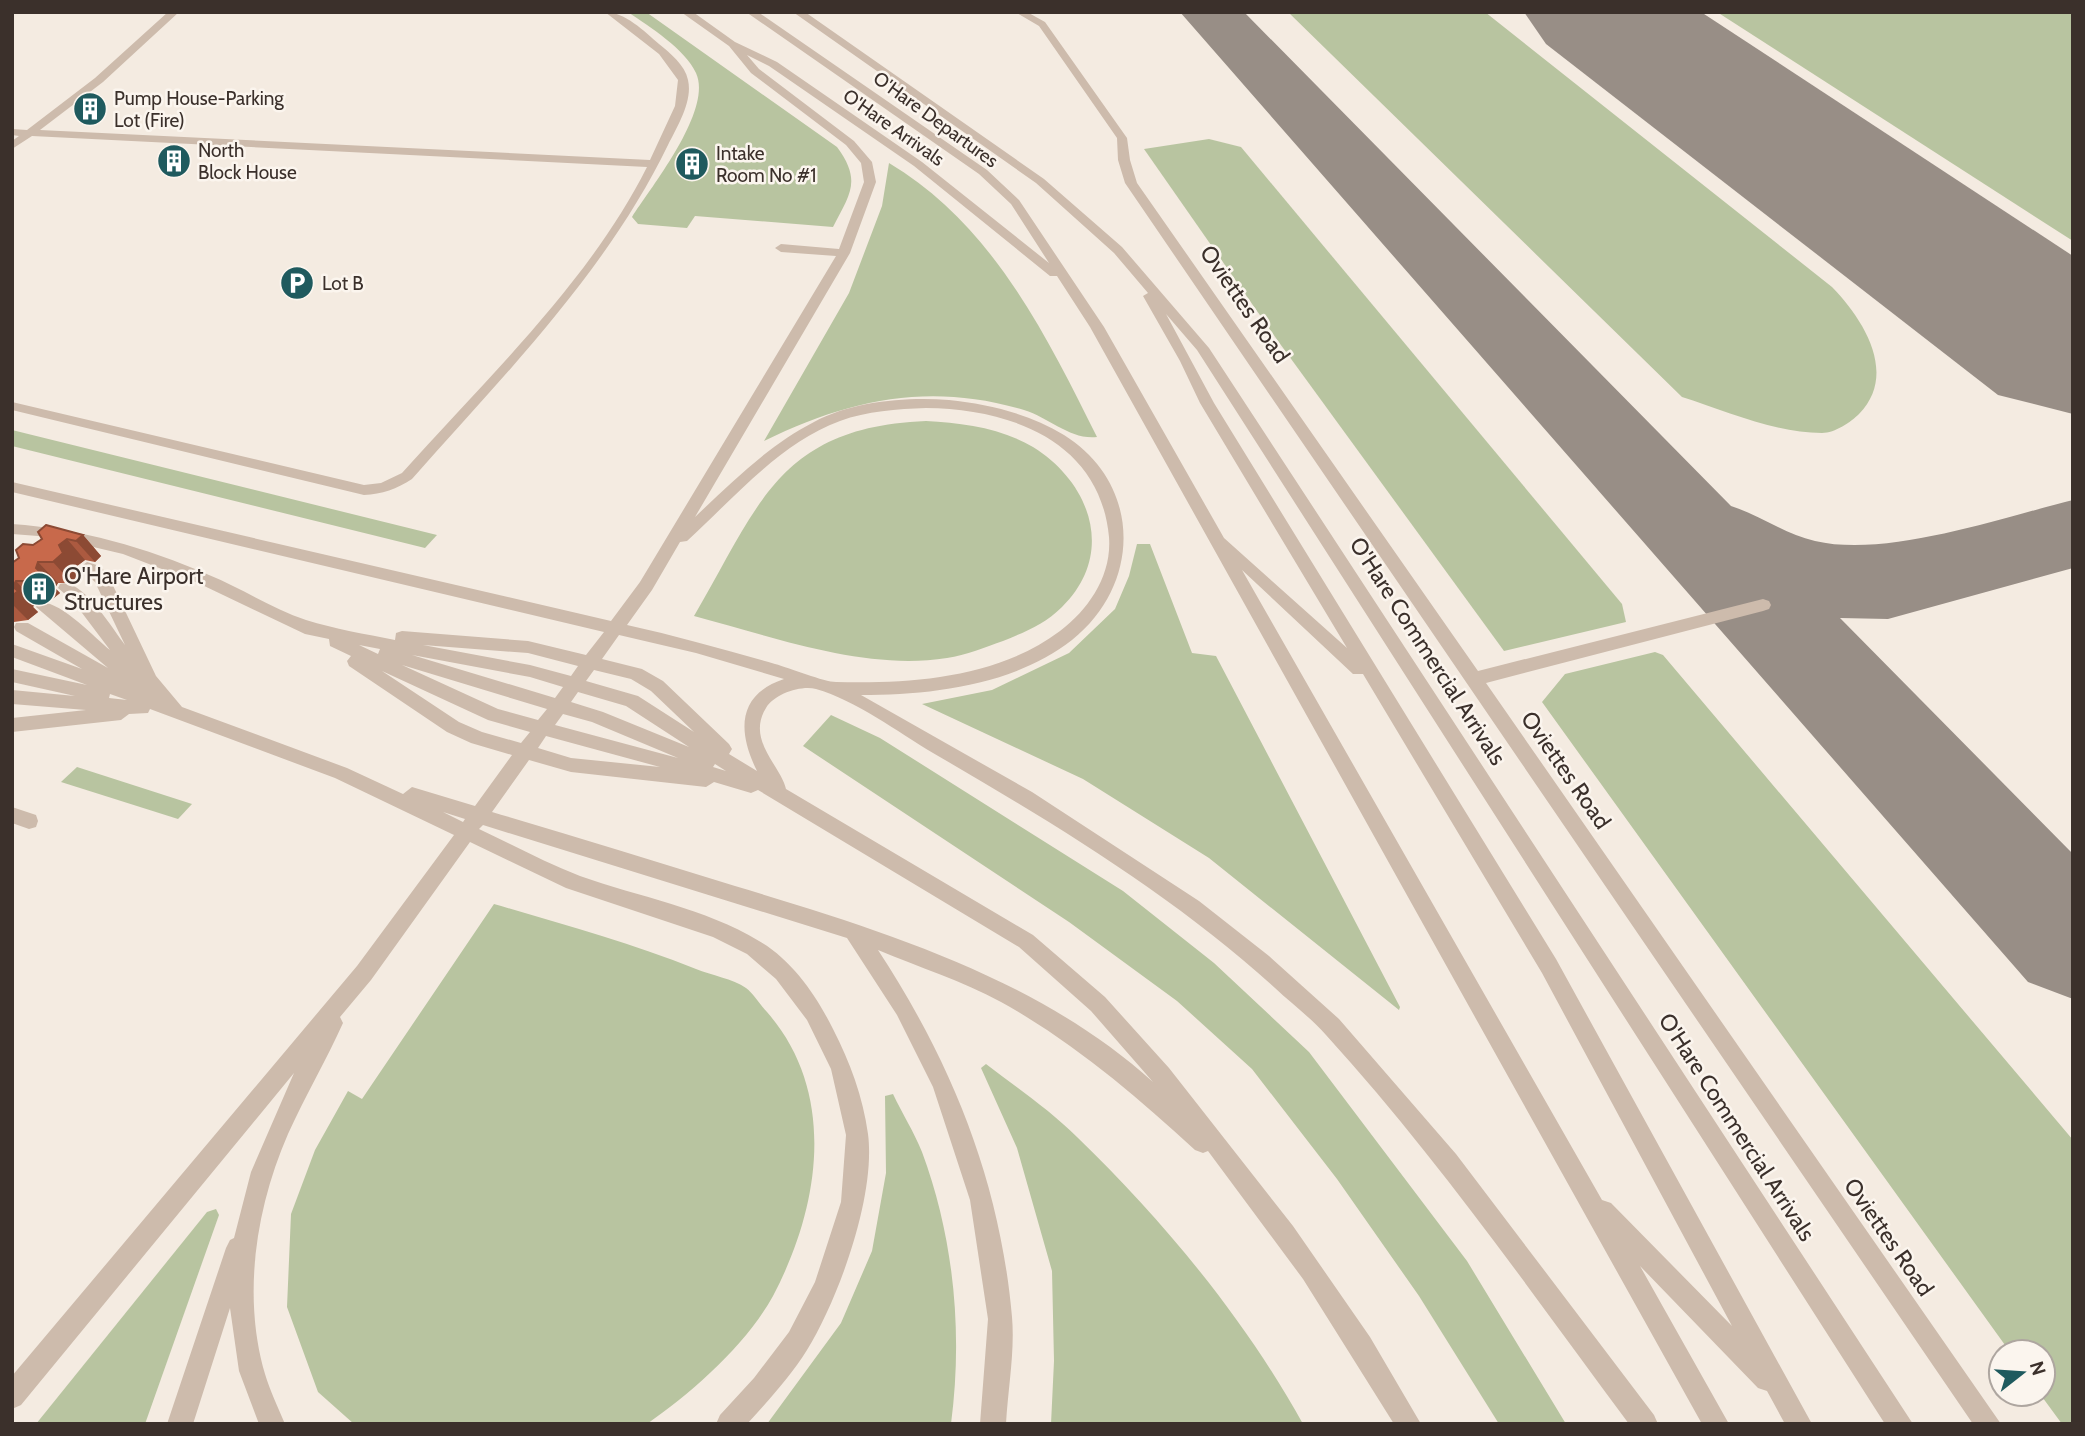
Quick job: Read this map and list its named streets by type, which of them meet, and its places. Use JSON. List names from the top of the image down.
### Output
{
  "streets": {
    "street": [
      "O'Hare Departures",
      "O'Hare Arrivals",
      "Oviettes Road",
      "O'Hare Commercial Arrivals"
    ]
  },
  "crossings": [
    ["O'Hare Departures", "O'Hare Arrivals"]
  ],
  "places": {
    "building": [
      "Pump House-Parking Lot (Fire)",
      "North Block House",
      "Intake Room No #1",
      "O'Hare Airport Structures"
    ],
    "parking": ["Lot B"]
  },
  "north": "right"
}
